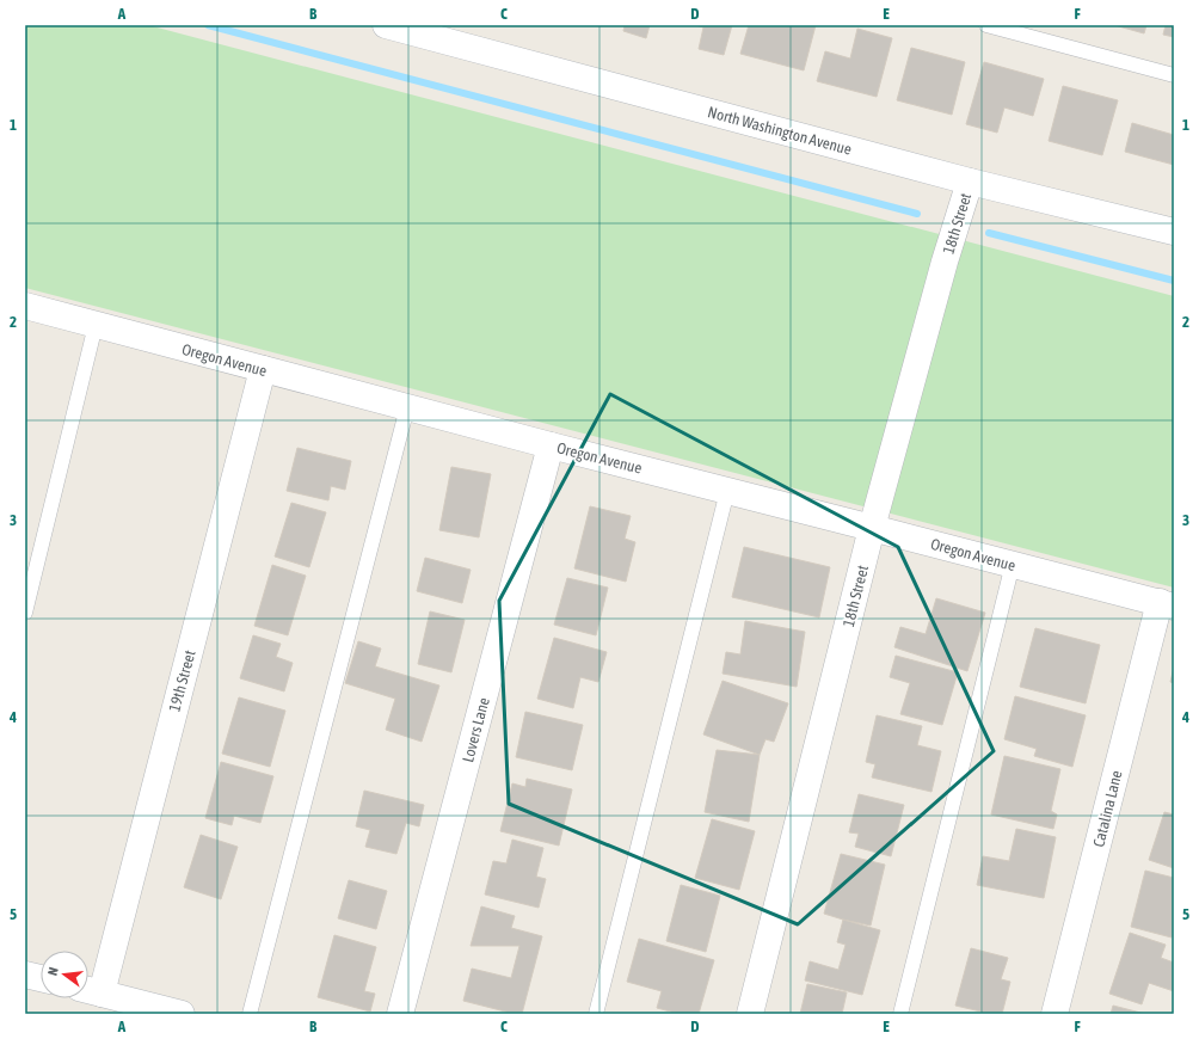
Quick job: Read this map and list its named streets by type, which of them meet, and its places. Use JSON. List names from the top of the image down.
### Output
{
  "streets": {
    "street": [
      "North Washington Avenue",
      "18th Street",
      "Oregon Avenue",
      "19th Street",
      "Lovers Lane",
      "Catalina Lane"
    ]
  },
  "crossings": [
    ["North Washington Avenue", "18th Street"],
    ["18th Street", "Oregon Avenue"],
    ["Oregon Avenue", "19th Street"],
    ["Oregon Avenue", "Lovers Lane"],
    ["Oregon Avenue", "Catalina Lane"]
  ],
  "north": "left",
  "grid": {
    "columns": [
      "A",
      "B",
      "C",
      "D",
      "E",
      "F"
    ],
    "rows": [
      "1",
      "2",
      "3",
      "4",
      "5"
    ]
  }
}
